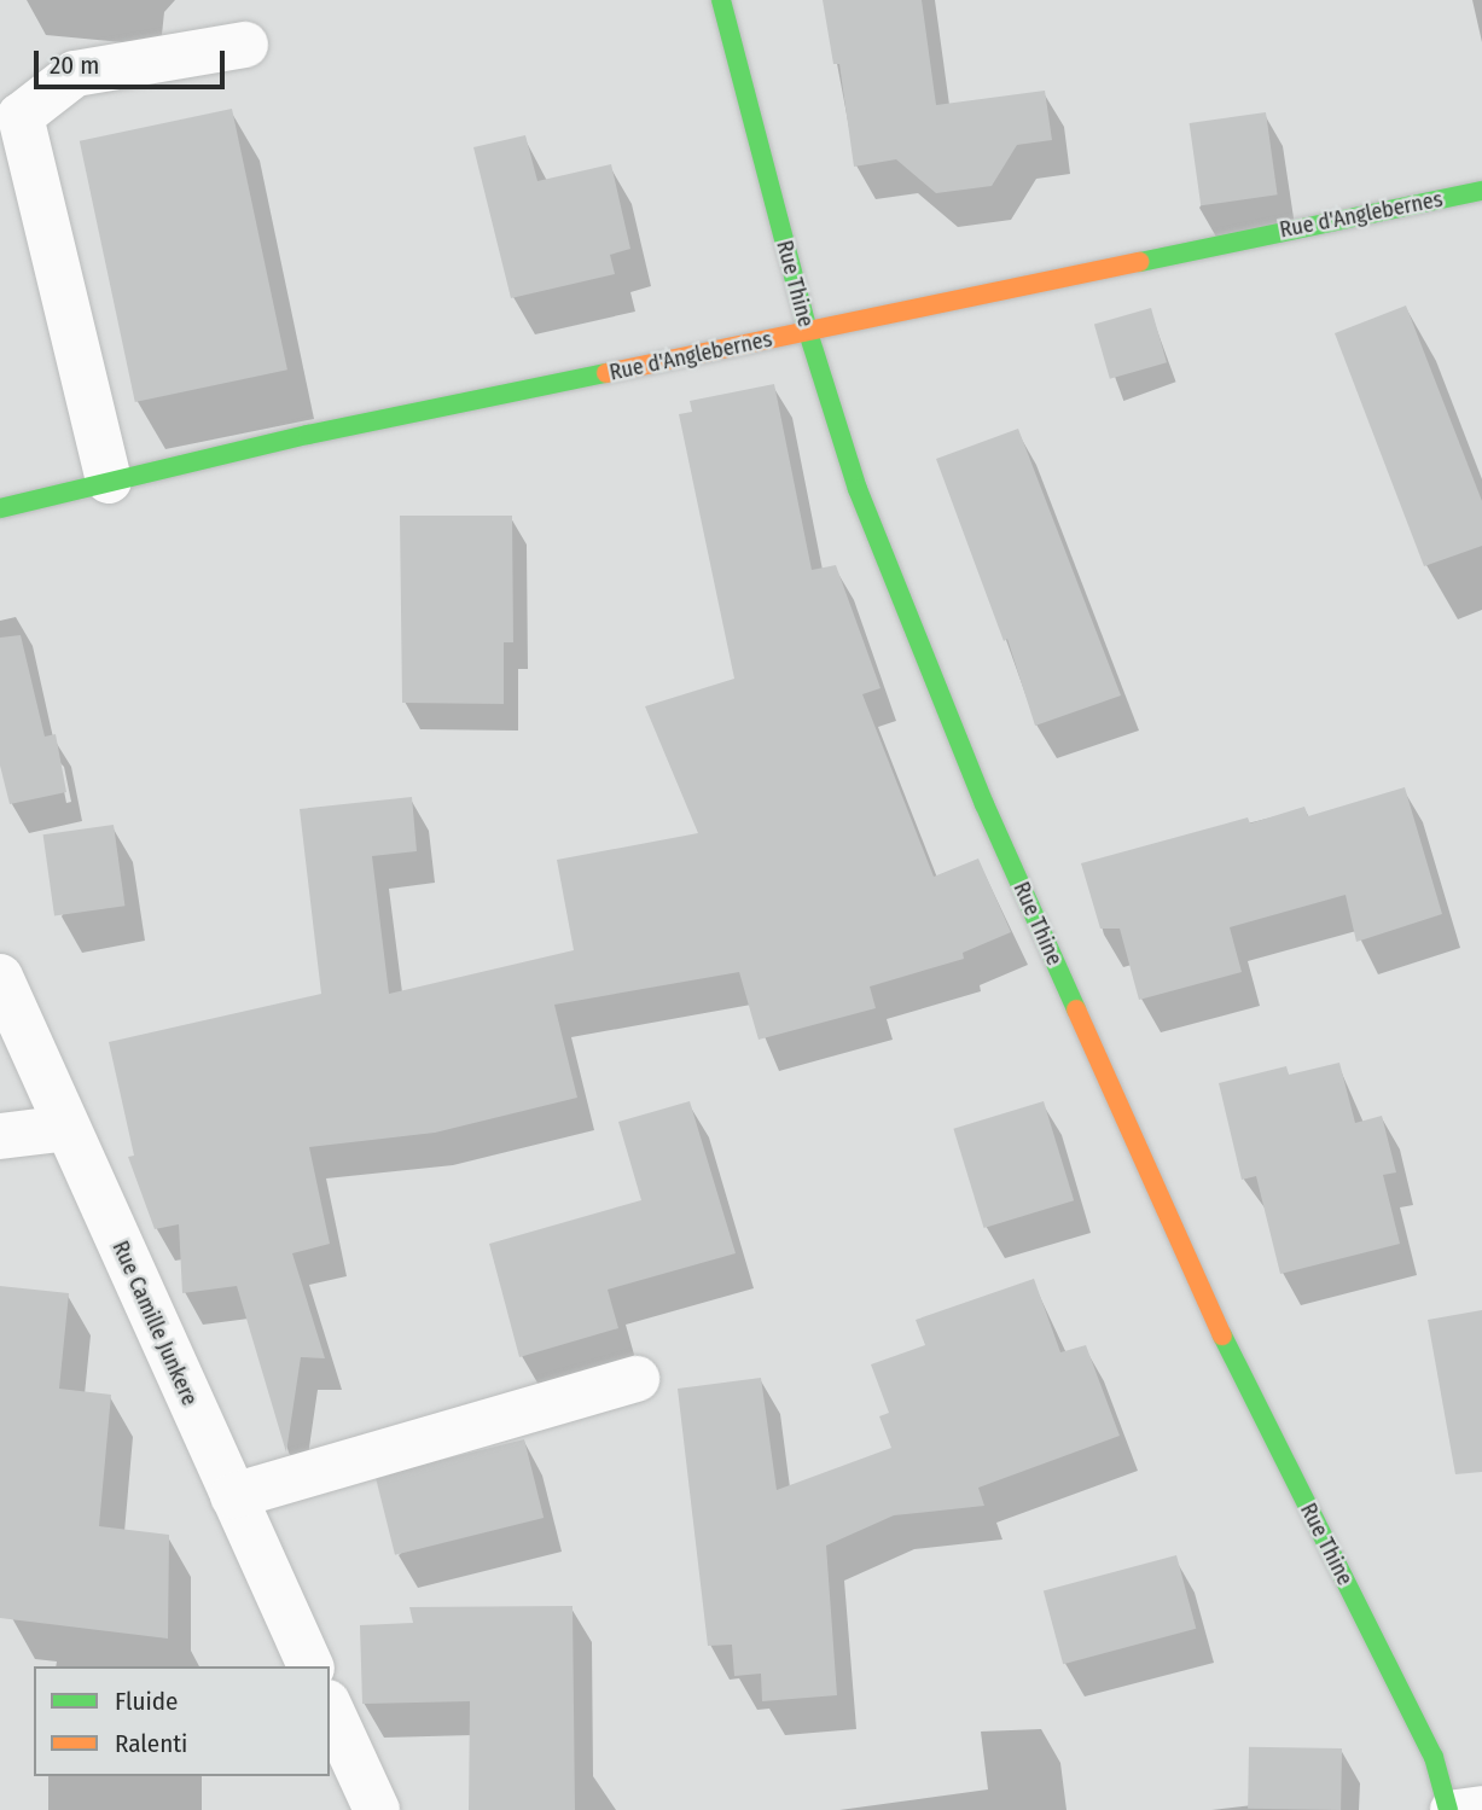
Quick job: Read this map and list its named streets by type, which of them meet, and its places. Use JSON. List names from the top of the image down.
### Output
{
  "streets": {
    "street": ["Rue d'Anglebernes", "Rue Thine", "Rue Camille Junkere"]
  },
  "crossings": [
    ["Rue d'Anglebernes", "Rue Thine"]
  ],
  "legend": ["Fluide", "Ralenti"],
  "scale_bar": "20 m"
}
